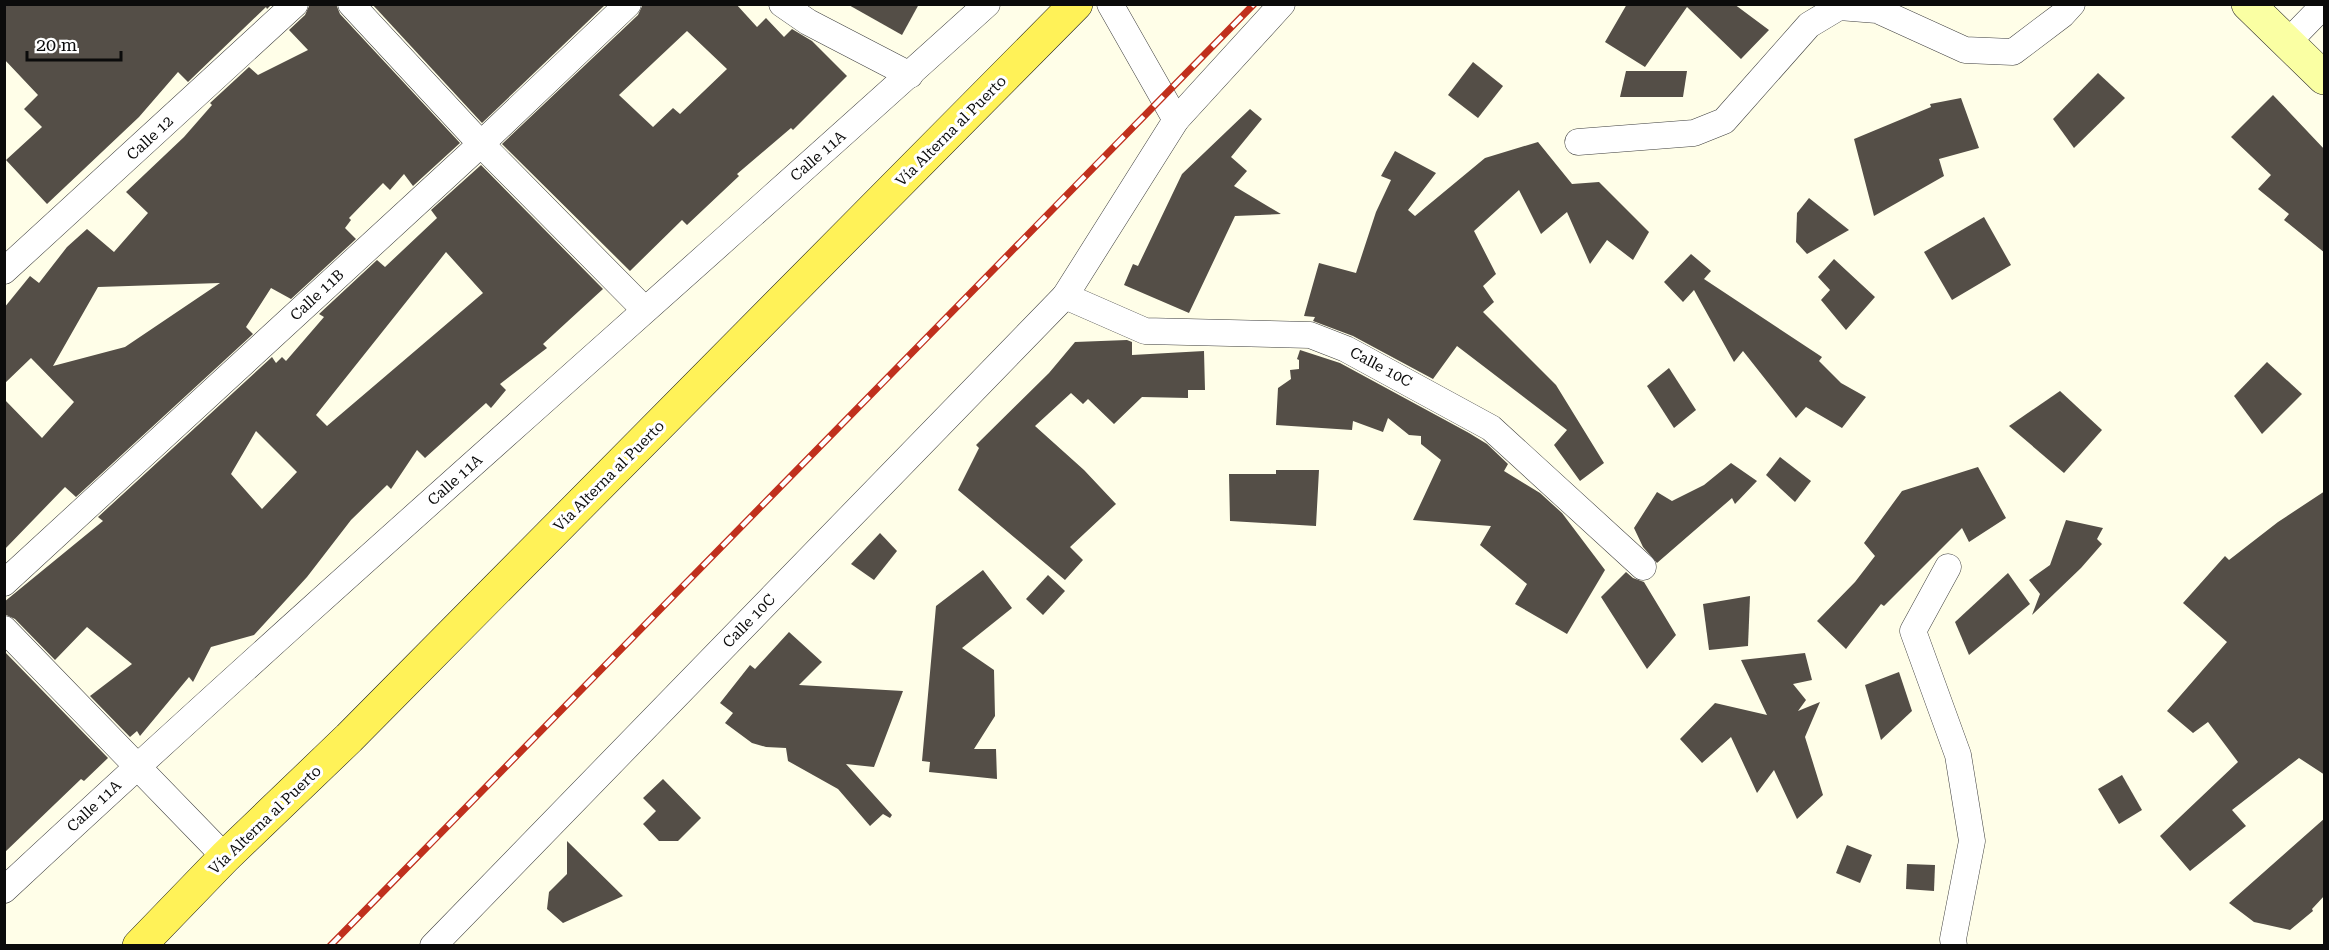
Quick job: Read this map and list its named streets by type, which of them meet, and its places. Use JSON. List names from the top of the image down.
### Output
{
  "streets": {
    "main road": ["Vía Alterna al Puerto"],
    "street": [
      "Calle 12",
      "Calle 11A",
      "Calle 11B",
      "Calle 10C"
    ]
  },
  "scale_bar": "20 m"
}
